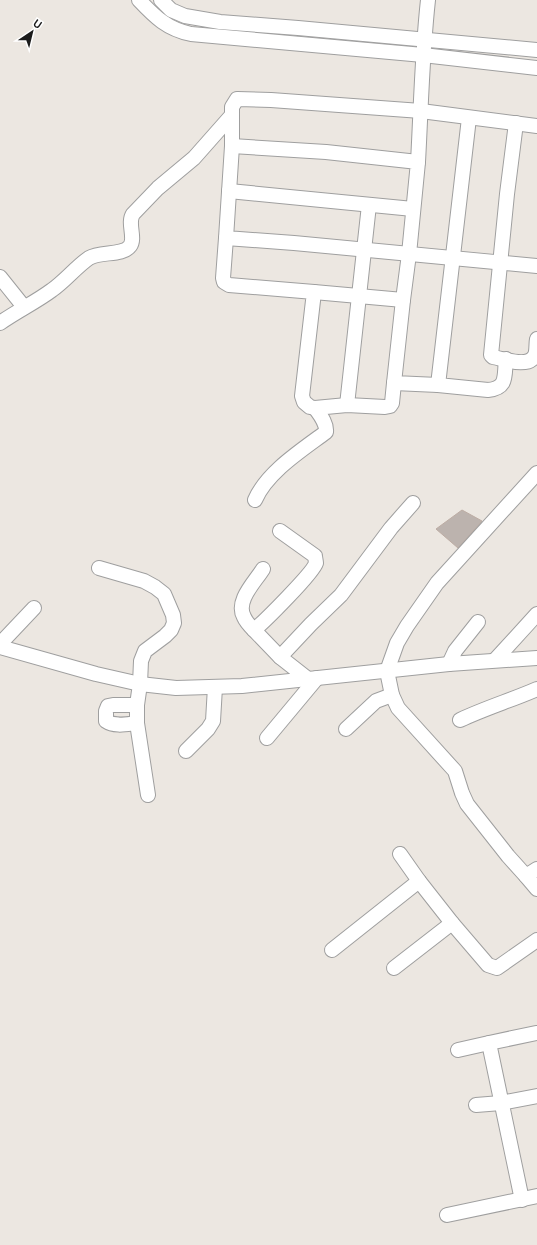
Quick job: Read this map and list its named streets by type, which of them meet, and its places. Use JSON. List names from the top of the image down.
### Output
{
  "north": "top right"
}
